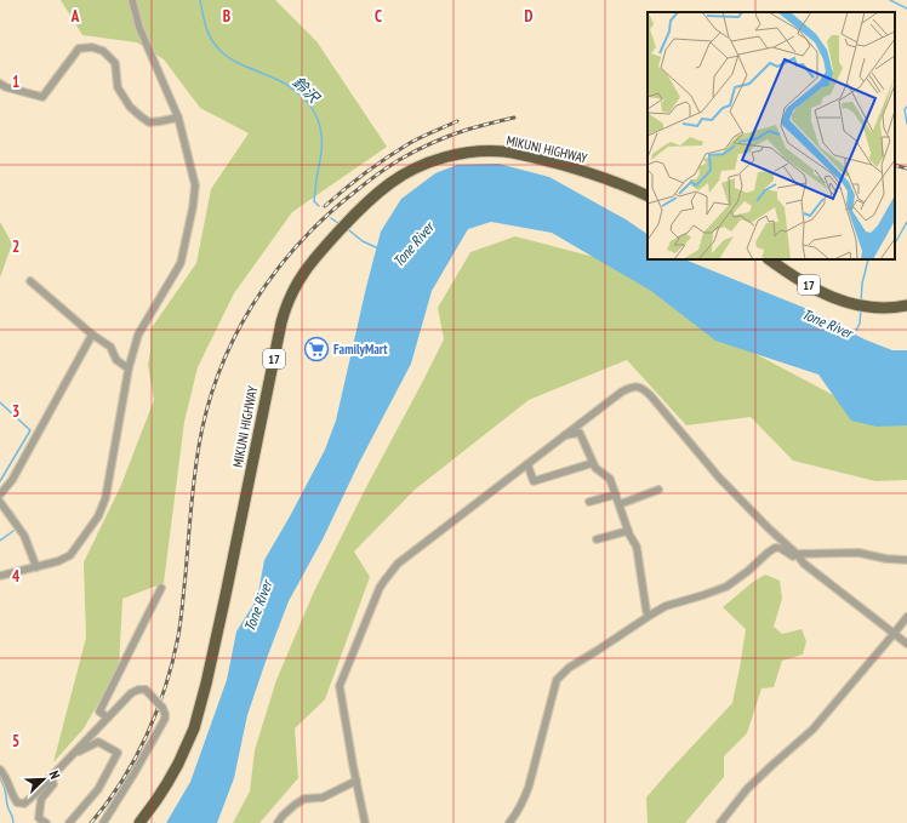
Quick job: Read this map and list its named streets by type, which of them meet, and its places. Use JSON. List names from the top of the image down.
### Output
{
  "streets": {
    "highway": ["MIKUNI HIGHWAY", "17"]
  },
  "water": ["鈴沢", "Tone River"],
  "places": {
    "supermarket": ["FamilyMart"]
  },
  "north": "top right",
  "grid": {
    "columns": [
      "A",
      "B",
      "C",
      "D"
    ],
    "rows": [
      "1",
      "2",
      "3",
      "4",
      "5"
    ]
  }
}
